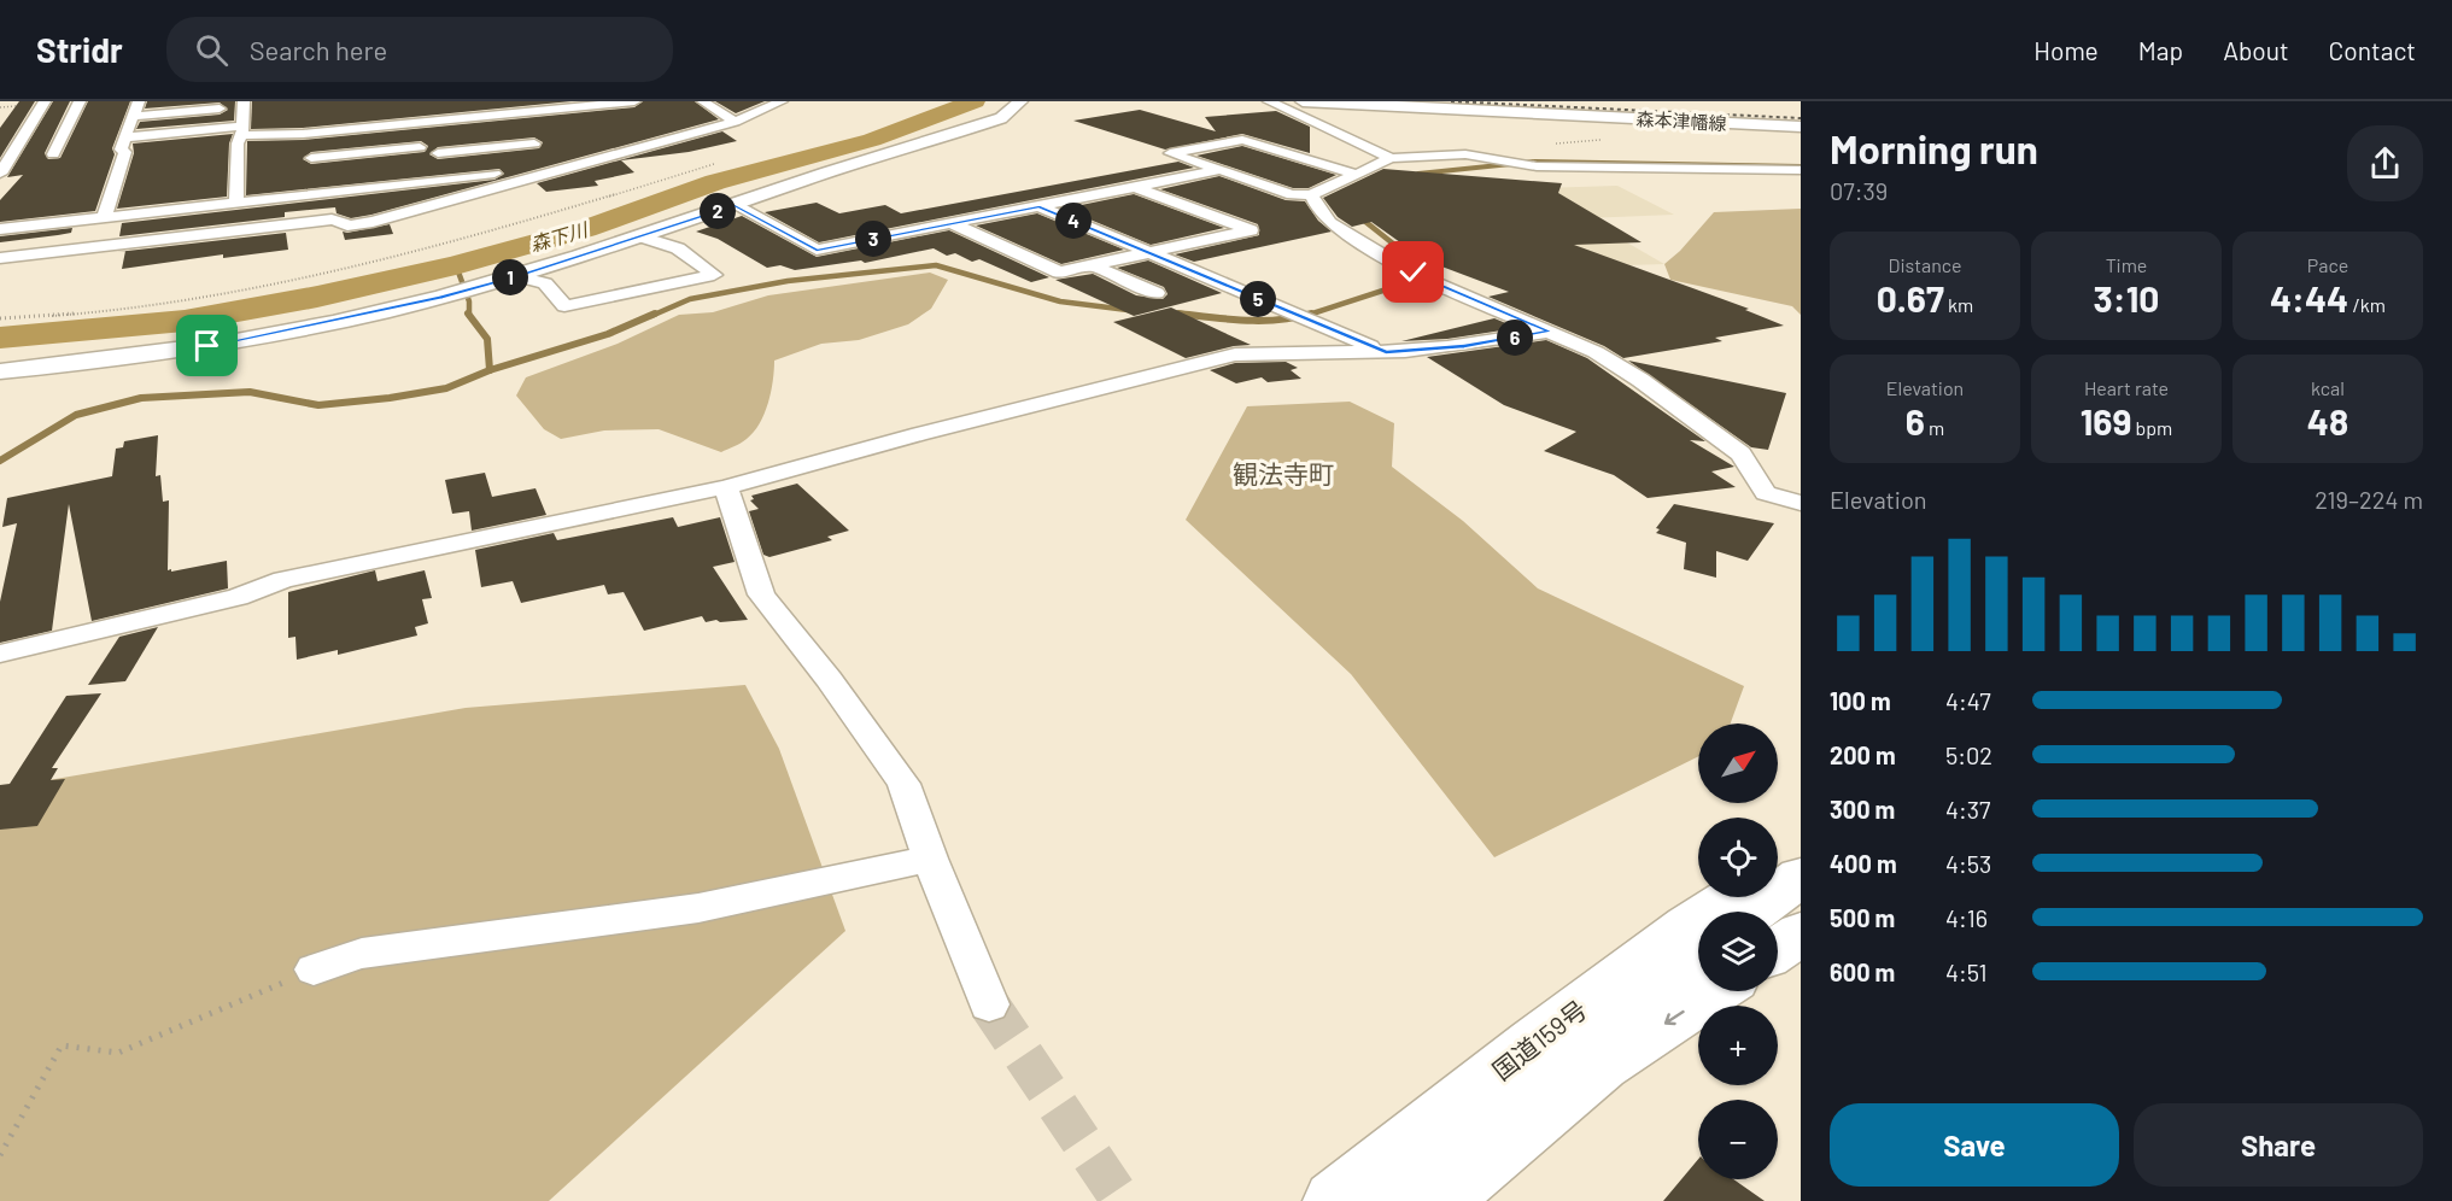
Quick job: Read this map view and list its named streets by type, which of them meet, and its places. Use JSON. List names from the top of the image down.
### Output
{
  "streets": {
    "main road": ["森本津幡線", "国道159号"]
  },
  "districts": ["観法寺町"],
  "water": ["森下川"],
  "north": "top right",
  "page": {
    "header": "Stridr",
    "search": "Search here",
    "nav": [
      "Home",
      "Map",
      "About",
      "Contact"
    ],
    "heading": ["Morning run", "07:39"],
    "pins": [
      "2",
      "4",
      "3",
      "1",
      "5",
      "6"
    ],
    "stats": [
      ["Distance", "0.67 km"],
      ["Time", "3:10"],
      ["Pace", "4:44 /km"],
      ["Elevation", "6 m"],
      ["Heart rate", "169 bpm"],
      ["kcal", "48"]
    ],
    "chart": ["Elevation", "219–224 m"],
    "list": [
      {
        "name": "100 m",
        "note": "4:47"
      },
      {
        "name": "200 m",
        "note": "5:02"
      },
      {
        "name": "300 m",
        "note": "4:37"
      },
      {
        "name": "400 m",
        "note": "4:53"
      },
      {
        "name": "500 m",
        "note": "4:16"
      },
      {
        "name": "600 m",
        "note": "4:51"
      }
    ],
    "map_buttons": ["+", "−"],
    "buttons": ["Save", "Share"]
  }
}
